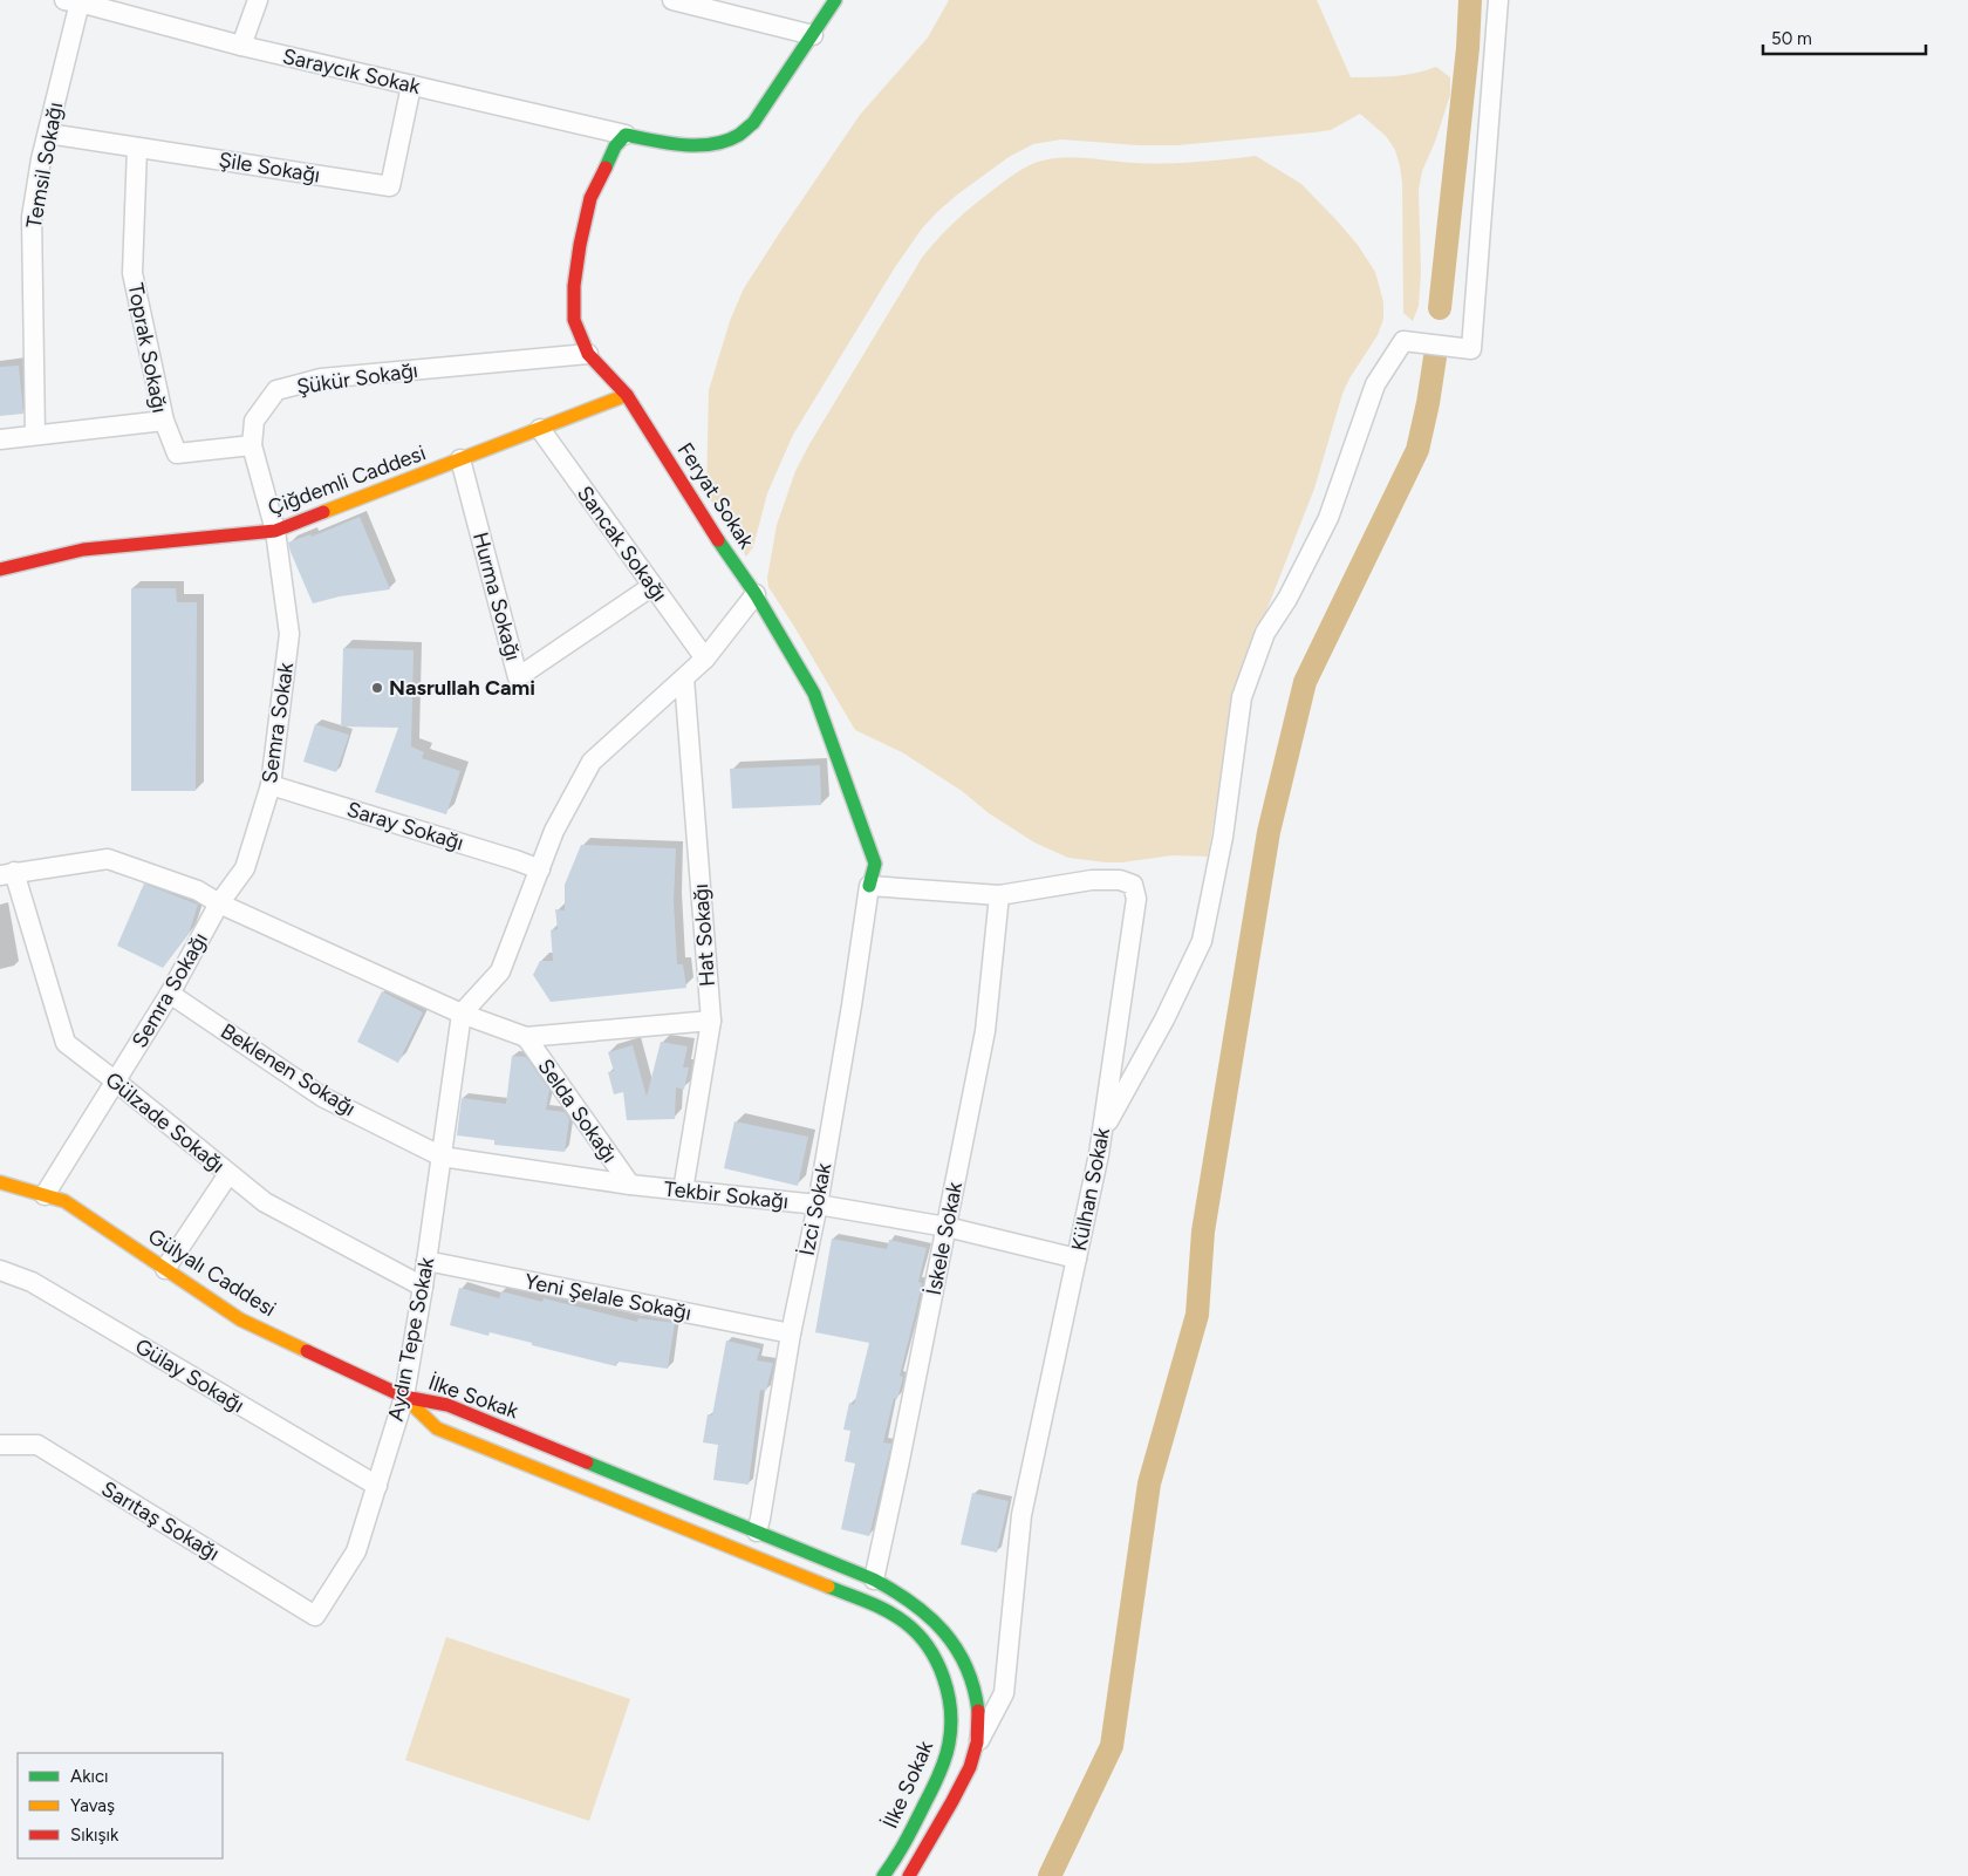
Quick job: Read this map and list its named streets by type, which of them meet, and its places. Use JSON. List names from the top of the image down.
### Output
{
  "streets": {
    "street": [
      "Saraycık Sokak",
      "Temsil Sokağı",
      "Şile Sokağı",
      "Toprak Sokağı",
      "Şükür Sokağı",
      "Çiğdemli Caddesi",
      "Feryat Sokak",
      "Sancak Sokağı",
      "Hurma Sokağı",
      "Semra Sokak",
      "Saray Sokağı",
      "Hat Sokağı",
      "Semra Sokağı",
      "Beklenen Sokağı",
      "Selda Sokağı",
      "Gülzade Sokağı",
      "Külhan Sokak",
      "Tekbir Sokağı",
      "İzci Sokak",
      "İskele Sokak",
      "Gülyalı Caddesi",
      "Yeni Şelale Sokağı",
      "Aydın Tepe Sokak",
      "Gülay Sokağı",
      "İlke Sokak",
      "Sarıtaş Sokağı"
    ]
  },
  "crossings": [
    ["Saraycık Sokak", "Temsil Sokağı"],
    ["Saraycık Sokak", "Şile Sokağı"],
    ["Saraycık Sokak", "Feryat Sokak"],
    ["Temsil Sokağı", "Şile Sokağı"],
    ["Temsil Sokağı", "Toprak Sokağı"],
    ["Şile Sokağı", "Toprak Sokağı"],
    ["Şükür Sokağı", "Çiğdemli Caddesi"],
    ["Şükür Sokağı", "Feryat Sokak"],
    ["Şükür Sokağı", "Semra Sokak"],
    ["Çiğdemli Caddesi", "Feryat Sokak"],
    ["Çiğdemli Caddesi", "Sancak Sokağı"],
    ["Çiğdemli Caddesi", "Hurma Sokağı"],
    ["Çiğdemli Caddesi", "Semra Sokak"],
    ["Feryat Sokak", "Külhan Sokak"],
    ["Feryat Sokak", "İzci Sokak"],
    ["Sancak Sokağı", "Hurma Sokağı"],
    ["Semra Sokak", "Saray Sokağı"],
    ["Semra Sokak", "Semra Sokağı"],
    ["Hat Sokağı", "Tekbir Sokağı"],
    ["Semra Sokağı", "Beklenen Sokağı"],
    ["Semra Sokağı", "Gülzade Sokağı"],
    ["Semra Sokağı", "Gülyalı Caddesi"],
    ["Beklenen Sokağı", "Tekbir Sokağı"],
    ["Beklenen Sokağı", "Aydın Tepe Sokak"],
    ["Selda Sokağı", "Tekbir Sokağı"],
    ["Gülzade Sokağı", "Aydın Tepe Sokak"],
    ["Külhan Sokak", "Tekbir Sokağı"],
    ["Külhan Sokak", "İzci Sokak"],
    ["Külhan Sokak", "İskele Sokak"],
    ["Külhan Sokak", "İlke Sokak"],
    ["Tekbir Sokağı", "İzci Sokak"],
    ["Tekbir Sokağı", "İskele Sokak"],
    ["Tekbir Sokağı", "Aydın Tepe Sokak"],
    ["İzci Sokak", "Yeni Şelale Sokağı"],
    ["İzci Sokak", "İlke Sokak"],
    ["İskele Sokak", "İlke Sokak"],
    ["Gülyalı Caddesi", "Aydın Tepe Sokak"],
    ["Gülyalı Caddesi", "İlke Sokak"],
    ["Yeni Şelale Sokağı", "Aydın Tepe Sokak"],
    ["Aydın Tepe Sokak", "Gülay Sokağı"],
    ["Aydın Tepe Sokak", "İlke Sokak"],
    ["Aydın Tepe Sokak", "Sarıtaş Sokağı"]
  ],
  "places": ["Nasrullah Cami"],
  "legend": ["Akıcı", "Yavaş", "Sıkışık"],
  "scale_bar": "50 m"
}
